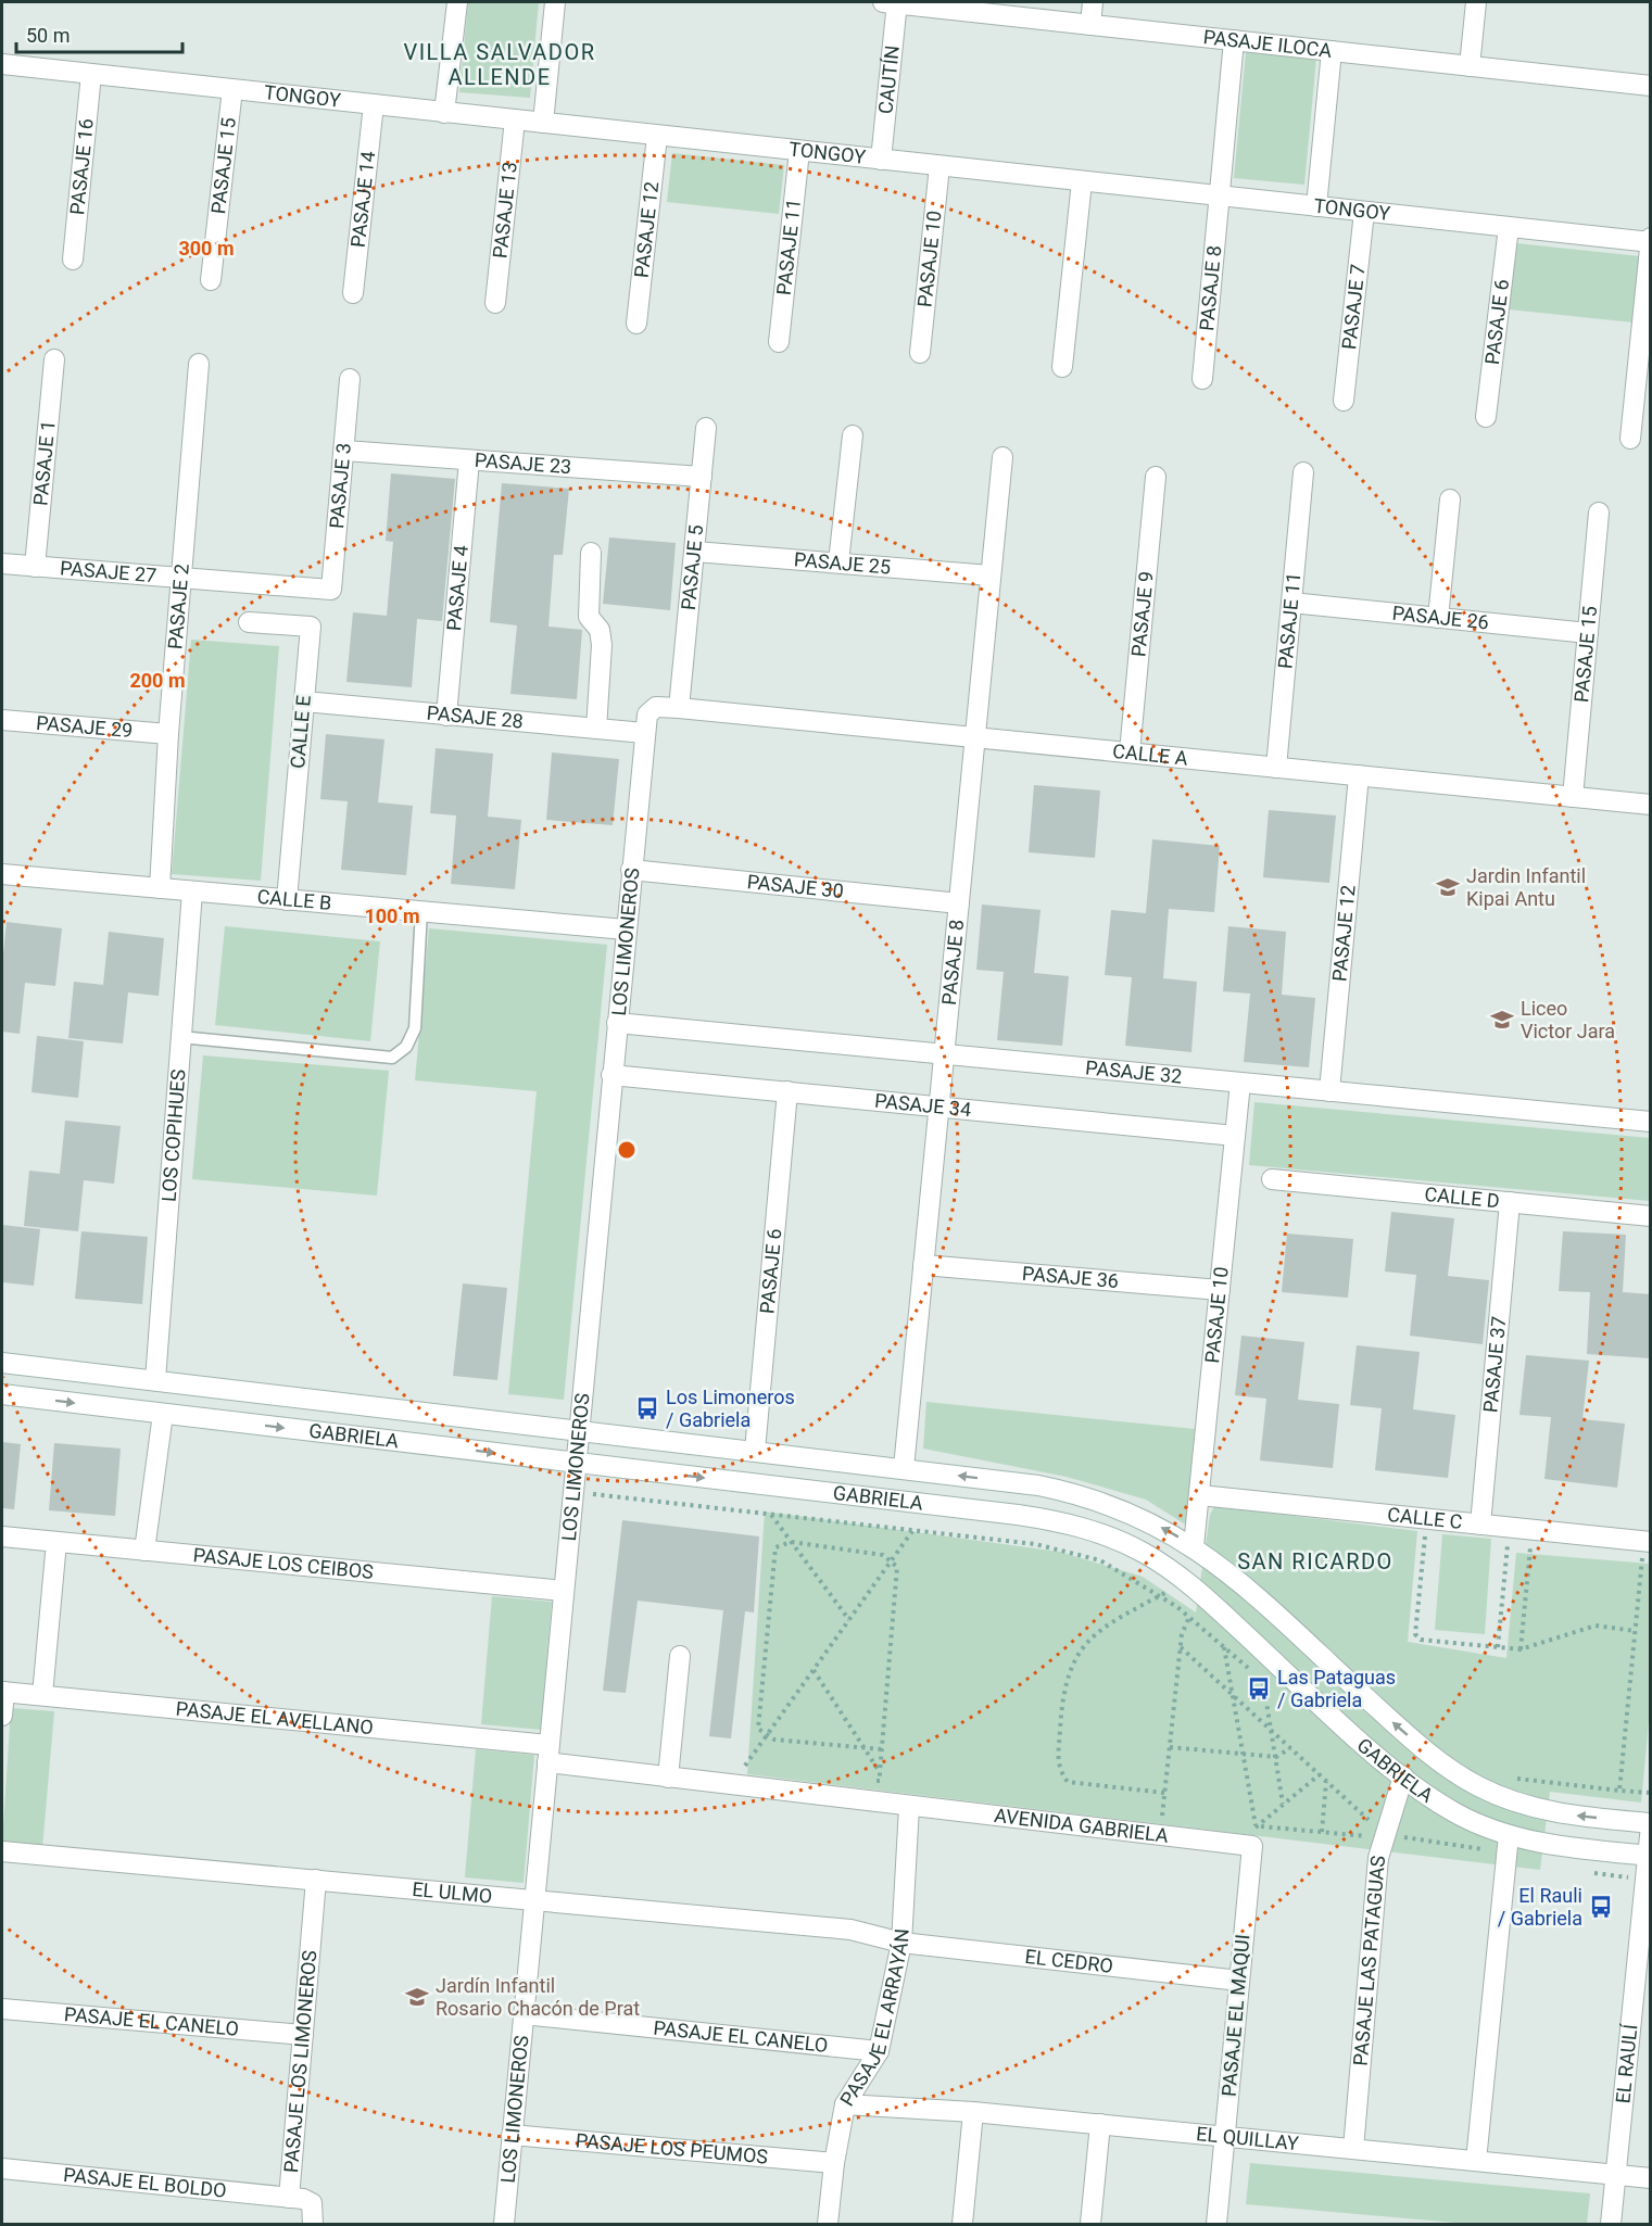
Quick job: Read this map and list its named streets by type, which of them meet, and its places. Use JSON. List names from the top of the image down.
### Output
{
  "streets": {
    "street": [
      "PASAJE ILOCA",
      "CAUTÍN",
      "TONGOY",
      "PASAJE 15",
      "PASAJE 16",
      "PASAJE 14",
      "PASAJE 13",
      "PASAJE 12",
      "PASAJE 11",
      "PASAJE 10",
      "PASAJE 8",
      "PASAJE 7",
      "PASAJE 6",
      "PASAJE 1",
      "PASAJE 23",
      "PASAJE 3",
      "PASAJE 25",
      "PASAJE 5",
      "PASAJE 27",
      "PASAJE 4",
      "PASAJE 2",
      "PASAJE 9",
      "PASAJE 26",
      "PASAJE 28",
      "PASAJE 29",
      "CALLE E",
      "CALLE A",
      "PASAJE 30",
      "CALLE B",
      "LOS LIMONEROS",
      "PASAJE 32",
      "PASAJE 34",
      "LOS COPIHUES",
      "CALLE D",
      "PASAJE 36",
      "PASAJE 37",
      "GABRIELA",
      "CALLE C",
      "PASAJE LOS CEIBOS",
      "PASAJE EL AVELLANO",
      "AVENIDA GABRIELA",
      "EL ULMO",
      "PASAJE LAS PATAGUAS",
      "EL CEDRO",
      "PASAJE EL MAQUI",
      "PASAJE EL ARRAYÁN",
      "PASAJE EL CANELO",
      "PASAJE LOS LIMONEROS",
      "EL RAULÍ",
      "EL QUILLAY",
      "PASAJE LOS PEUMOS",
      "PASAJE EL BOLDO"
    ]
  },
  "crossings": [
    ["PASAJE ILOCA", "CAUTÍN"],
    ["PASAJE ILOCA", "PASAJE 8"],
    ["CAUTÍN", "TONGOY"],
    ["TONGOY", "PASAJE 15"],
    ["TONGOY", "PASAJE 16"],
    ["TONGOY", "PASAJE 14"],
    ["TONGOY", "PASAJE 13"],
    ["TONGOY", "PASAJE 12"],
    ["TONGOY", "PASAJE 11"],
    ["TONGOY", "PASAJE 10"],
    ["TONGOY", "PASAJE 8"],
    ["TONGOY", "PASAJE 7"],
    ["TONGOY", "PASAJE 6"],
    ["PASAJE 15", "PASAJE 26"],
    ["PASAJE 15", "CALLE A"],
    ["PASAJE 12", "CALLE A"],
    ["PASAJE 12", "PASAJE 32"],
    ["PASAJE 11", "PASAJE 26"],
    ["PASAJE 11", "CALLE A"],
    ["PASAJE 10", "PASAJE 32"],
    ["PASAJE 10", "PASAJE 34"],
    ["PASAJE 10", "PASAJE 36"],
    ["PASAJE 10", "GABRIELA"],
    ["PASAJE 10", "CALLE C"],
    ["PASAJE 8", "PASAJE 25"],
    ["PASAJE 8", "CALLE A"],
    ["PASAJE 8", "PASAJE 30"],
    ["PASAJE 8", "PASAJE 32"],
    ["PASAJE 8", "PASAJE 34"],
    ["PASAJE 8", "PASAJE 36"],
    ["PASAJE 8", "GABRIELA"],
    ["PASAJE 6", "PASAJE 34"],
    ["PASAJE 6", "GABRIELA"],
    ["PASAJE 1", "PASAJE 27"],
    ["PASAJE 23", "PASAJE 3"],
    ["PASAJE 23", "PASAJE 5"],
    ["PASAJE 23", "PASAJE 4"],
    ["PASAJE 3", "PASAJE 27"],
    ["PASAJE 25", "PASAJE 5"],
    ["PASAJE 5", "CALLE A"],
    ["PASAJE 27", "PASAJE 2"],
    ["PASAJE 4", "PASAJE 28"],
    ["PASAJE 2", "PASAJE 29"],
    ["PASAJE 2", "CALLE B"],
    ["PASAJE 9", "CALLE A"],
    ["PASAJE 28", "CALLE E"],
    ["PASAJE 28", "LOS LIMONEROS"],
    ["CALLE E", "CALLE B"],
    ["CALLE A", "LOS LIMONEROS"],
    ["PASAJE 30", "LOS LIMONEROS"],
    ["CALLE B", "LOS LIMONEROS"],
    ["CALLE B", "LOS COPIHUES"],
    ["LOS LIMONEROS", "PASAJE 32"],
    ["LOS LIMONEROS", "PASAJE 34"],
    ["LOS LIMONEROS", "GABRIELA"],
    ["LOS LIMONEROS", "PASAJE LOS CEIBOS"],
    ["LOS LIMONEROS", "PASAJE EL AVELLANO"],
    ["LOS LIMONEROS", "EL ULMO"],
    ["LOS LIMONEROS", "PASAJE EL CANELO"],
    ["LOS LIMONEROS", "PASAJE LOS PEUMOS"],
    ["LOS COPIHUES", "GABRIELA"],
    ["CALLE D", "PASAJE 37"],
    ["PASAJE 37", "CALLE C"],
    ["GABRIELA", "PASAJE LAS PATAGUAS"],
    ["GABRIELA", "EL RAULÍ"],
    ["PASAJE EL AVELLANO", "AVENIDA GABRIELA"],
    ["PASAJE EL AVELLANO", "PASAJE EL ARRAYÁN"],
    ["AVENIDA GABRIELA", "PASAJE EL MAQUI"],
    ["AVENIDA GABRIELA", "PASAJE EL ARRAYÁN"],
    ["EL ULMO", "EL CEDRO"],
    ["EL ULMO", "PASAJE EL ARRAYÁN"],
    ["EL ULMO", "PASAJE LOS LIMONEROS"],
    ["PASAJE LAS PATAGUAS", "EL QUILLAY"],
    ["EL CEDRO", "PASAJE EL MAQUI"],
    ["EL CEDRO", "PASAJE EL ARRAYÁN"],
    ["PASAJE EL MAQUI", "EL QUILLAY"],
    ["PASAJE EL ARRAYÁN", "PASAJE EL CANELO"],
    ["PASAJE EL ARRAYÁN", "EL QUILLAY"],
    ["PASAJE EL ARRAYÁN", "PASAJE LOS PEUMOS"],
    ["PASAJE EL CANELO", "PASAJE LOS LIMONEROS"],
    ["PASAJE LOS LIMONEROS", "PASAJE EL BOLDO"],
    ["EL RAULÍ", "EL QUILLAY"]
  ],
  "districts": ["VILLA SALVADOR ALLENDE", "SAN RICARDO"],
  "places": {
    "school or university": ["Jardin Infantil Kipai Antu", "Liceo Victor Jara", "Jardín Infantil Rosario Chacón de Prat"],
    "bus stop": ["Los Limoneros / Gabriela", "Las Pataguas / Gabriela", "El Rauli / Gabriela"]
  },
  "scale_bar": "50 m",
  "rings": ["300 m", "200 m", "100 m"]
}
